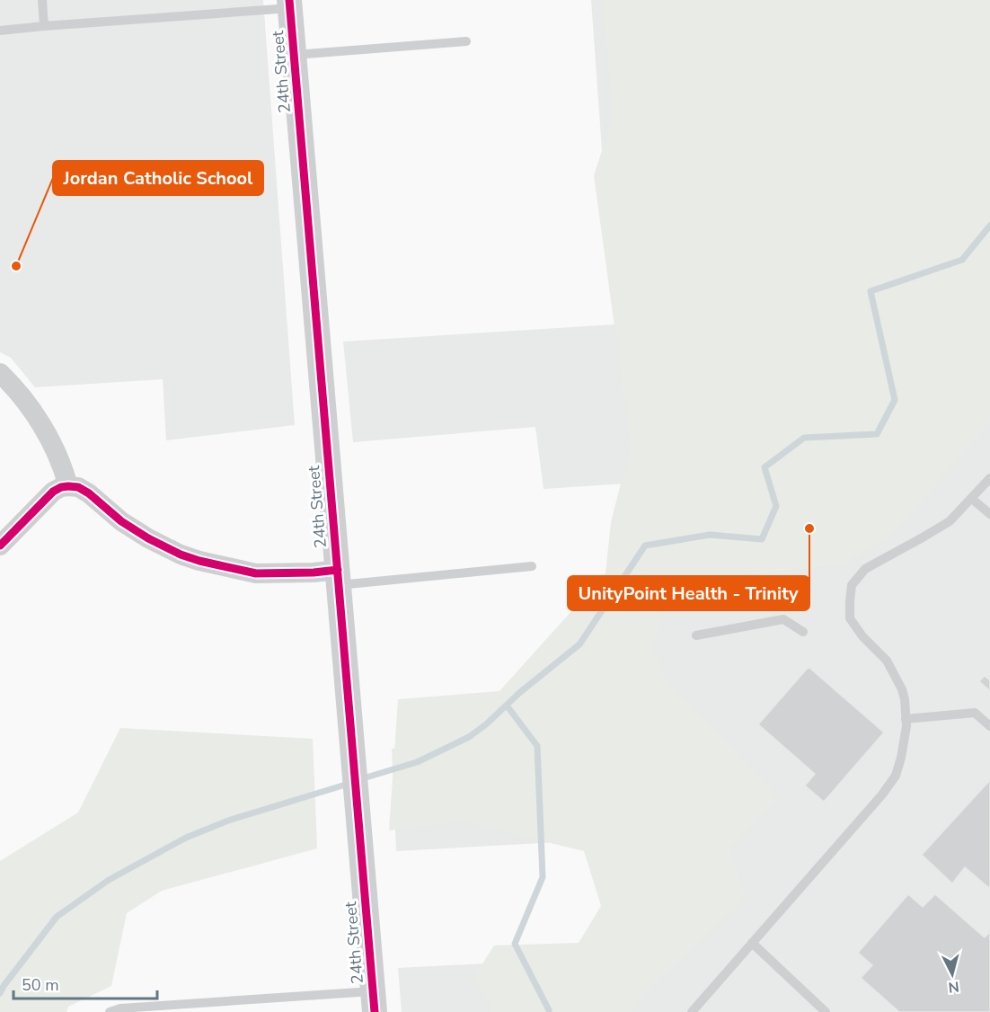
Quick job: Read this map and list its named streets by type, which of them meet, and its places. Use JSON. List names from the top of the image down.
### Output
{
  "streets": {
    "street": ["24th Street"]
  },
  "places": ["Jordan Catholic School", "UnityPoint Health - Trinity"],
  "scale_bar": "50 m",
  "north": "bottom"
}
